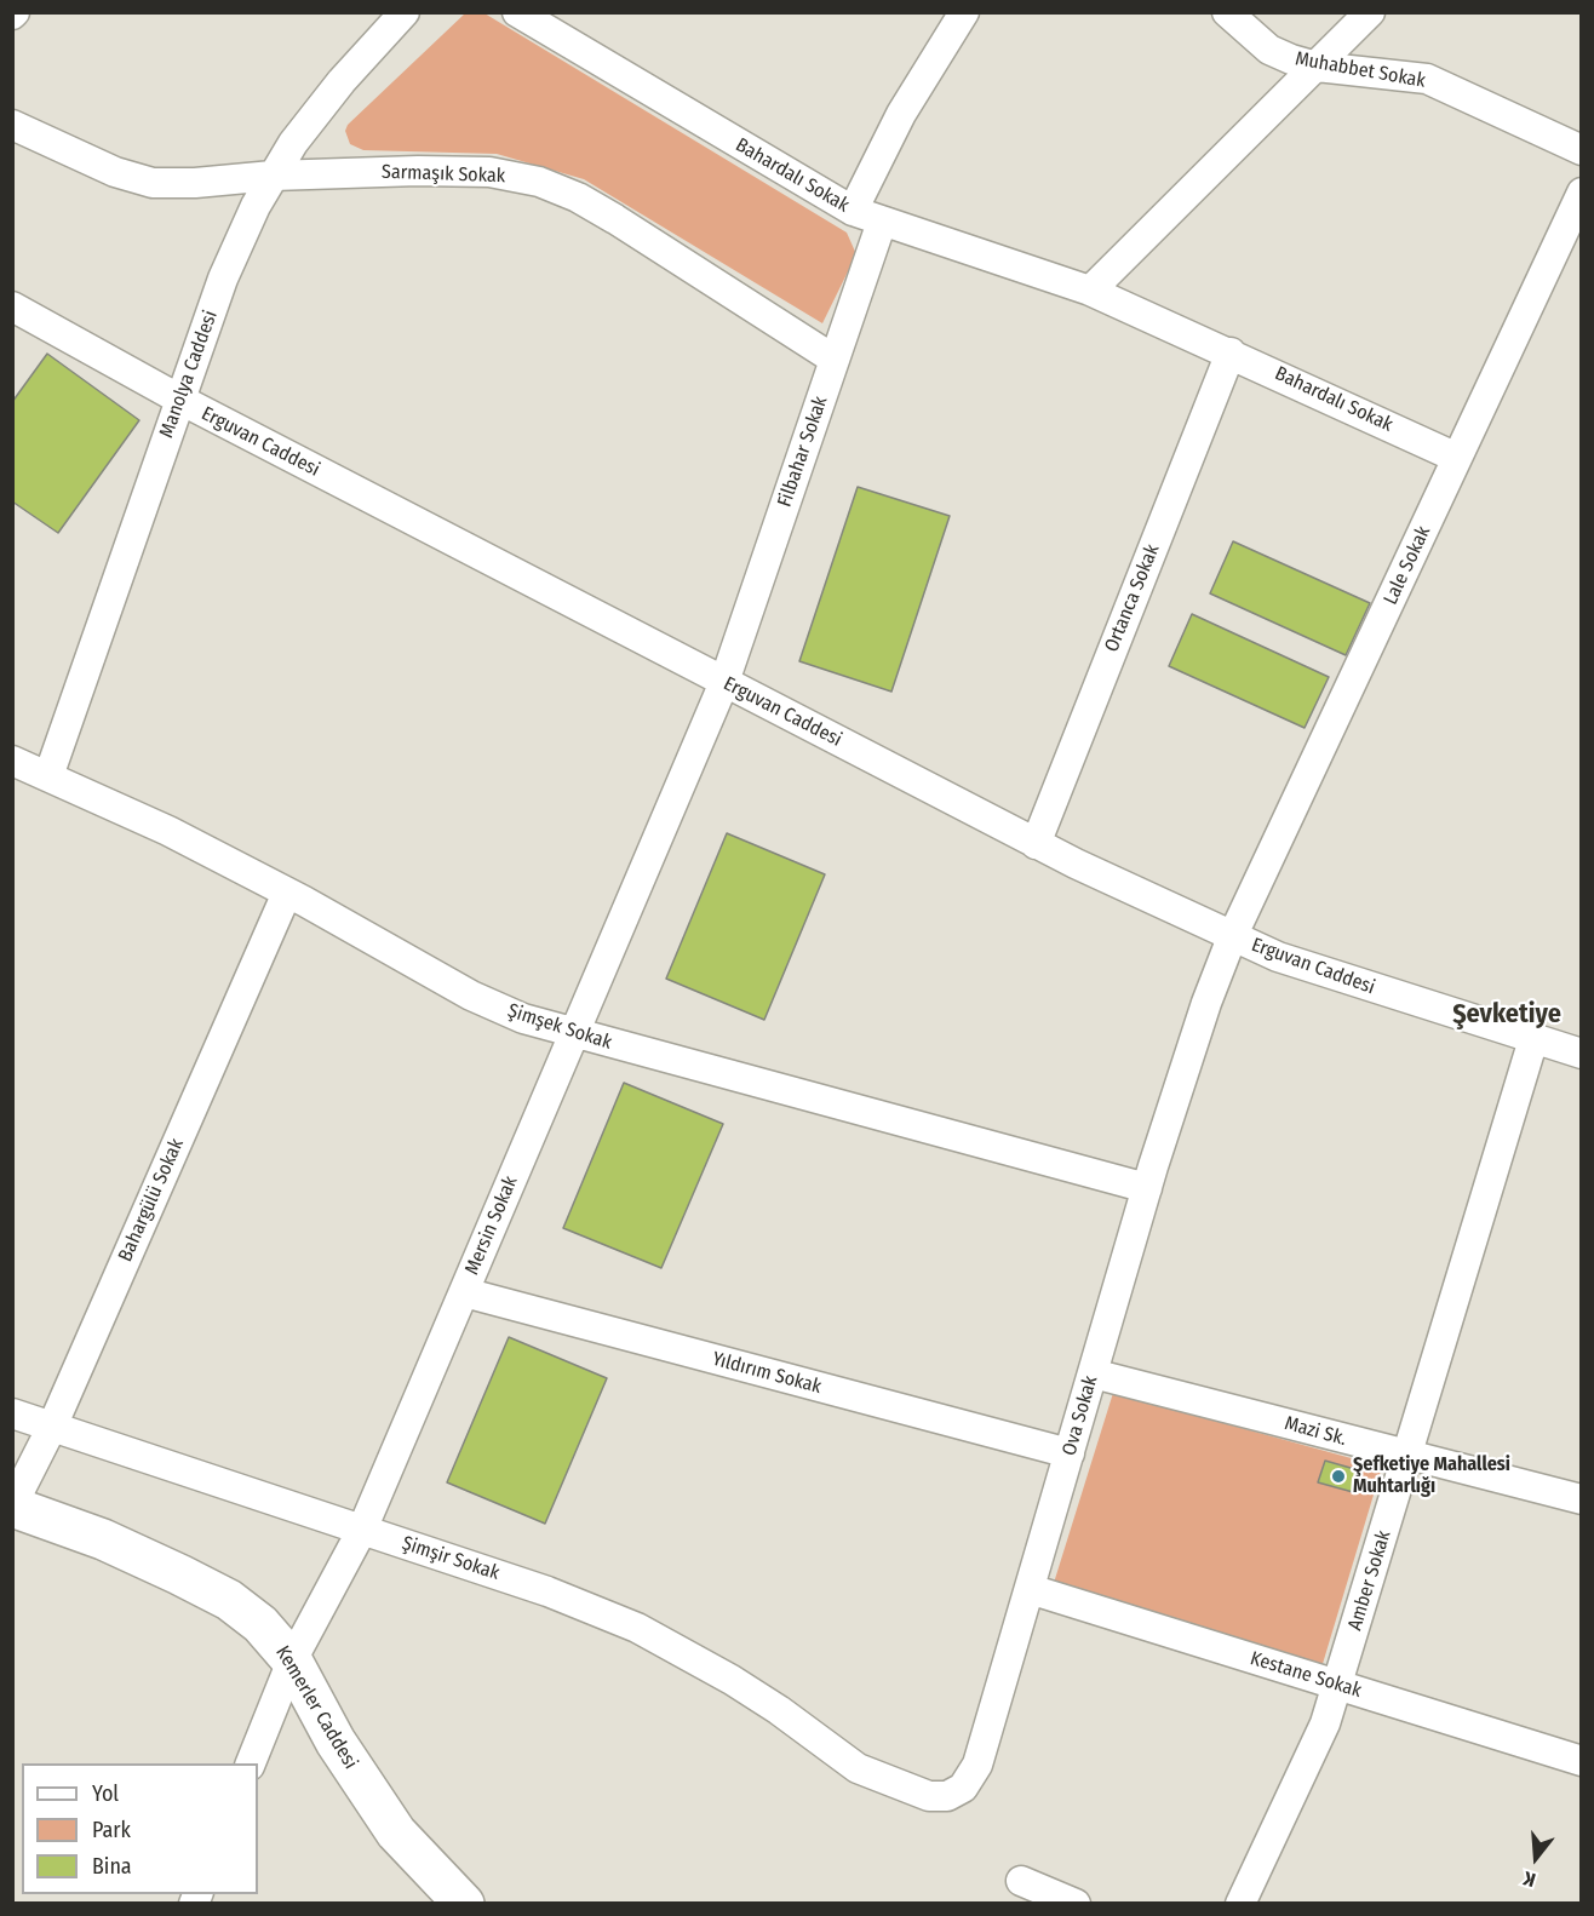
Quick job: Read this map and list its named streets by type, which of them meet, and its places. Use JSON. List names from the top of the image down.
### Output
{
  "streets": {
    "street": [
      "Muhabbet Sokak",
      "Sarmaşık Sokak",
      "Bahardalı Sokak",
      "Manolya Caddesi",
      "Erguvan Caddesi",
      "Filbahar Sokak",
      "Lale Sokak",
      "Ortanca Sokak",
      "Şimşek Sokak",
      "Bahargülü Sokak",
      "Mersin Sokak",
      "Yıldırım Sokak",
      "Ova Sokak",
      "Mazi Sk.",
      "Şimşir Sokak",
      "Amber Sokak",
      "Kestane Sokak",
      "Kemerler Caddesi"
    ]
  },
  "crossings": [
    ["Sarmaşık Sokak", "Manolya Caddesi"],
    ["Sarmaşık Sokak", "Filbahar Sokak"],
    ["Bahardalı Sokak", "Filbahar Sokak"],
    ["Bahardalı Sokak", "Lale Sokak"],
    ["Bahardalı Sokak", "Ortanca Sokak"],
    ["Manolya Caddesi", "Erguvan Caddesi"],
    ["Manolya Caddesi", "Şimşek Sokak"],
    ["Erguvan Caddesi", "Filbahar Sokak"],
    ["Erguvan Caddesi", "Lale Sokak"],
    ["Erguvan Caddesi", "Ortanca Sokak"],
    ["Erguvan Caddesi", "Mersin Sokak"],
    ["Erguvan Caddesi", "Ova Sokak"],
    ["Erguvan Caddesi", "Amber Sokak"],
    ["Filbahar Sokak", "Mersin Sokak"],
    ["Lale Sokak", "Ova Sokak"],
    ["Şimşek Sokak", "Bahargülü Sokak"],
    ["Şimşek Sokak", "Mersin Sokak"],
    ["Şimşek Sokak", "Ova Sokak"],
    ["Bahargülü Sokak", "Şimşir Sokak"],
    ["Bahargülü Sokak", "Kemerler Caddesi"],
    ["Mersin Sokak", "Yıldırım Sokak"],
    ["Mersin Sokak", "Şimşir Sokak"],
    ["Mersin Sokak", "Kemerler Caddesi"],
    ["Yıldırım Sokak", "Ova Sokak"],
    ["Ova Sokak", "Mazi Sk."],
    ["Ova Sokak", "Şimşir Sokak"],
    ["Ova Sokak", "Kestane Sokak"],
    ["Mazi Sk.", "Amber Sokak"],
    ["Amber Sokak", "Kestane Sokak"]
  ],
  "districts": ["Şevketiye"],
  "places": ["Şefketiye Mahallesi Muhtarlığı"],
  "legend": ["Yol", "Park", "Bina"],
  "north": "bottom"
}
